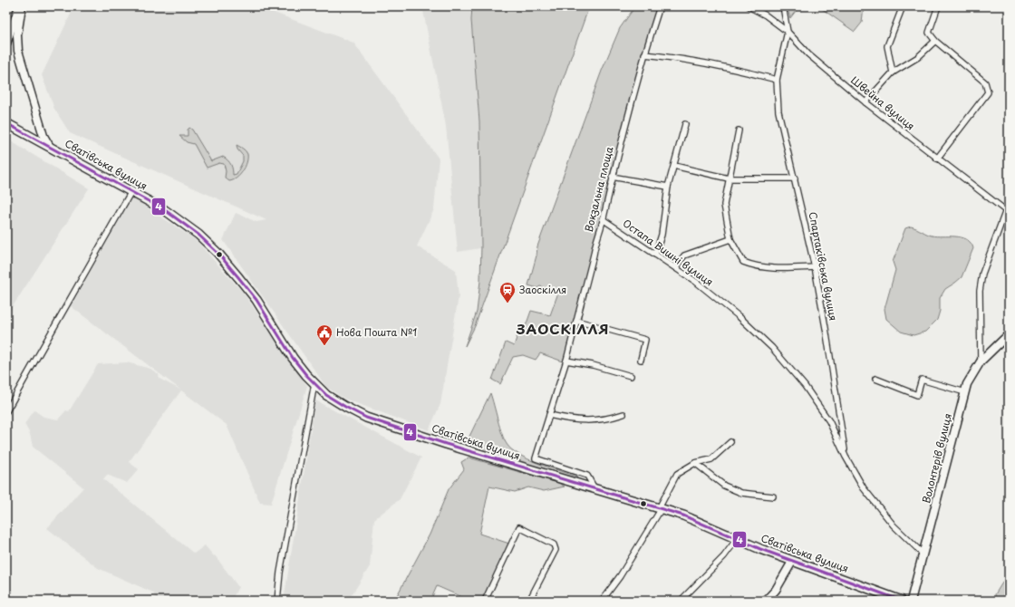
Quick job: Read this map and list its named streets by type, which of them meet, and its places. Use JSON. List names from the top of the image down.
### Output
{
  "streets": {
    "main road": ["Сватівська вулиця"],
    "street": [
      "Швейна вулиця",
      "Вокзальна площа",
      "Остапа Вишні вулиця",
      "Спартаківська вулиця",
      "Волонтерів вулиця"
    ]
  },
  "crossings": [
    ["Швейна вулиця", "Спартаківська вулиця"],
    ["Сватівська вулиця", "Вокзальна площа"],
    ["Вокзальна площа", "Остапа Вишні вулиця"],
    ["Остапа Вишні вулиця", "Спартаківська вулиця"],
    ["Остапа Вишні вулиця", "Волонтерів вулиця"]
  ],
  "districts": ["ЗАОСКIЛЛЯ"],
  "places": {
    "station": ["Заоскiлля"],
    "public building": ["Нова Пошта №1"]
  },
  "lines": ["transit line 4"]
}
